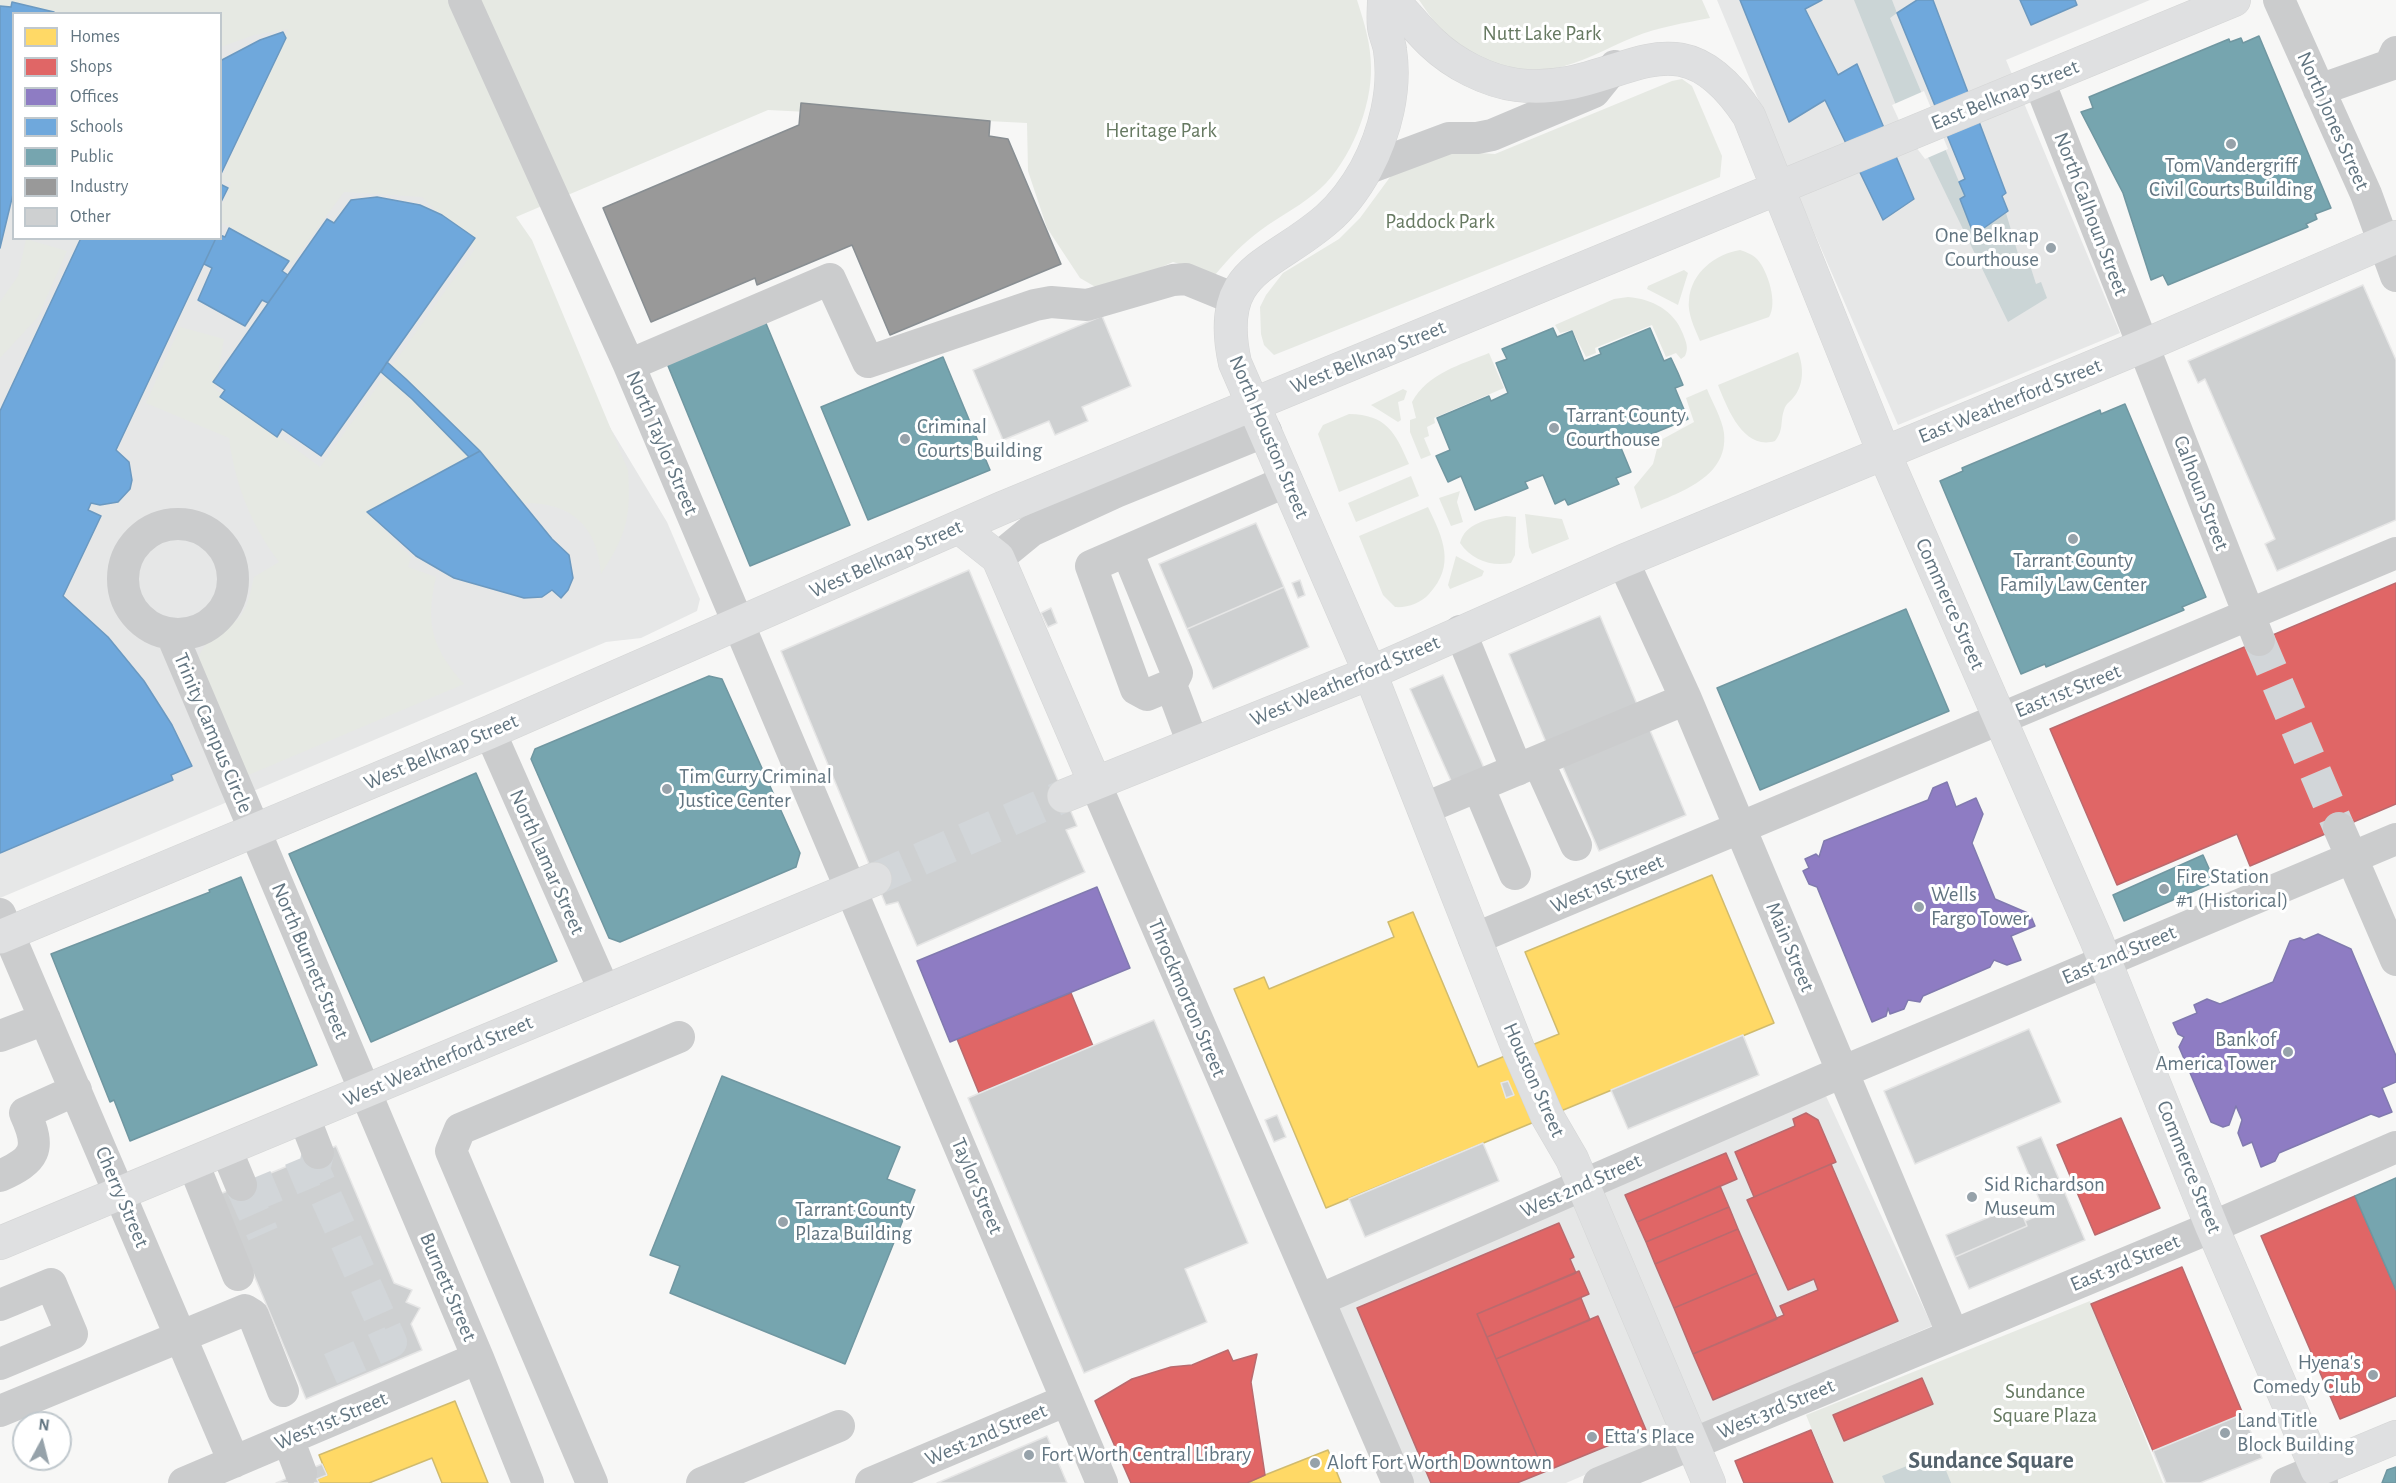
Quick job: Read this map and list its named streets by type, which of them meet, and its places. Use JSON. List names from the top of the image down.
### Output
{
  "streets": {
    "main road": [
      "East Belknap Street",
      "West Belknap Street",
      "East Weatherford Street",
      "North Houston Street",
      "Commerce Street",
      "West Weatherford Street",
      "Throckmorton Street",
      "Houston Street"
    ],
    "street": [
      "North Jones Street",
      "North Calhoun Street",
      "North Taylor Street",
      "Calhoun Street",
      "East 1st Street",
      "Trinity Campus Circle",
      "North Lamar Street",
      "West 1st Street",
      "Main Street",
      "East 2nd Street",
      "North Burnett Street",
      "Taylor Street",
      "West 2nd Street",
      "Cherry Street",
      "East 3rd Street",
      "Burnett Street",
      "West 3rd Street"
    ]
  },
  "crossings": [
    ["East Belknap Street", "North Calhoun Street"],
    ["East Belknap Street", "West Belknap Street"],
    ["East Belknap Street", "Commerce Street"],
    ["North Jones Street", "East Weatherford Street"],
    ["North Calhoun Street", "East Weatherford Street"],
    ["North Calhoun Street", "Calhoun Street"],
    ["West Belknap Street", "North Houston Street"],
    ["West Belknap Street", "North Taylor Street"],
    ["West Belknap Street", "Commerce Street"],
    ["West Belknap Street", "Trinity Campus Circle"],
    ["West Belknap Street", "North Lamar Street"],
    ["West Belknap Street", "North Burnett Street"],
    ["West Belknap Street", "Throckmorton Street"],
    ["West Belknap Street", "Cherry Street"],
    ["East Weatherford Street", "Calhoun Street"],
    ["East Weatherford Street", "Commerce Street"],
    ["East Weatherford Street", "West Weatherford Street"],
    ["East Weatherford Street", "Main Street"],
    ["North Houston Street", "West Weatherford Street"],
    ["North Houston Street", "Houston Street"],
    ["North Taylor Street", "West Weatherford Street"],
    ["North Taylor Street", "Taylor Street"],
    ["Calhoun Street", "East 1st Street"],
    ["Commerce Street", "East 1st Street"],
    ["Commerce Street", "East 2nd Street"],
    ["Commerce Street", "East 3rd Street"],
    ["West Weatherford Street", "North Lamar Street"],
    ["West Weatherford Street", "Main Street"],
    ["West Weatherford Street", "North Burnett Street"],
    ["West Weatherford Street", "Throckmorton Street"],
    ["West Weatherford Street", "Houston Street"],
    ["West Weatherford Street", "Taylor Street"],
    ["West Weatherford Street", "Cherry Street"],
    ["West Weatherford Street", "Burnett Street"],
    ["East 1st Street", "West 1st Street"],
    ["East 1st Street", "Main Street"],
    ["Trinity Campus Circle", "North Burnett Street"],
    ["West 1st Street", "Main Street"],
    ["West 1st Street", "Houston Street"],
    ["West 1st Street", "Cherry Street"],
    ["West 1st Street", "Burnett Street"],
    ["Main Street", "East 2nd Street"],
    ["Main Street", "West 2nd Street"],
    ["Main Street", "East 3rd Street"],
    ["Main Street", "West 3rd Street"],
    ["East 2nd Street", "West 2nd Street"],
    ["North Burnett Street", "Burnett Street"],
    ["Throckmorton Street", "West 2nd Street"],
    ["Houston Street", "West 2nd Street"],
    ["Houston Street", "West 3rd Street"],
    ["Taylor Street", "West 2nd Street"],
    ["East 3rd Street", "West 3rd Street"]
  ],
  "districts": ["Sundance Square"],
  "parks": [
    "Nutt Lake Park",
    "Heritage Park",
    "Paddock Park",
    "Sundance Square Plaza"
  ],
  "places": [
    "Tom Vandergriff Civil Courts Building",
    "One Belknap Courthouse",
    "Tarrant County Courthouse",
    "Criminal Courts Building",
    "Tarrant County Family Law Center",
    "Tim Curry Criminal Justice Center",
    "Fire Station #1 (Historical)",
    "Wells Fargo Tower",
    "Bank of America Tower",
    "Sid Richardson Museum",
    "Tarrant County Plaza Building",
    "Hyena's Comedy Club",
    "Land Title Block Building",
    "Etta's Place",
    "Fort Worth Central Library",
    "Aloft Fort Worth Downtown"
  ],
  "legend": [
    "Homes",
    "Shops",
    "Offices",
    "Schools",
    "Public",
    "Industry",
    "Other"
  ],
  "north": "top"
}
